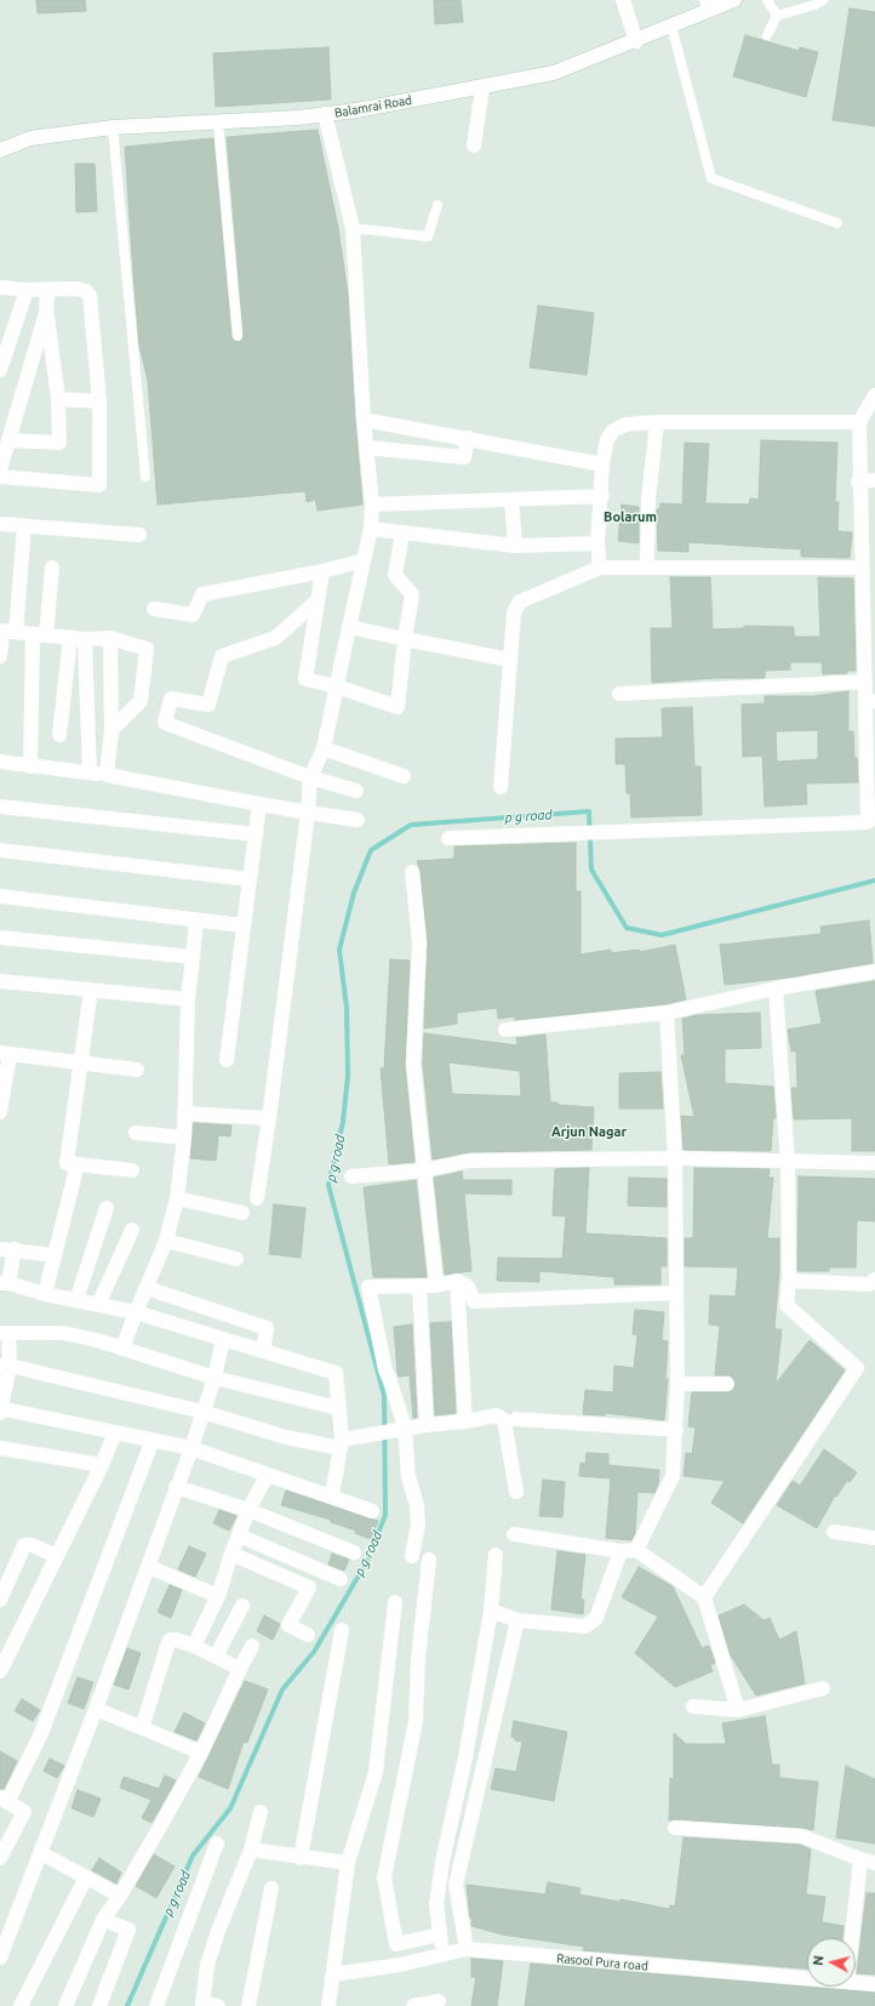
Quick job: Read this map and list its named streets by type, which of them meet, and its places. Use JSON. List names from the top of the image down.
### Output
{
  "streets": {
    "street": ["Balamrai Road", "Rasool Pura road"]
  },
  "districts": ["Bolarum", "Arjun Nagar"],
  "water": ["p g road"],
  "north": "left"
}
